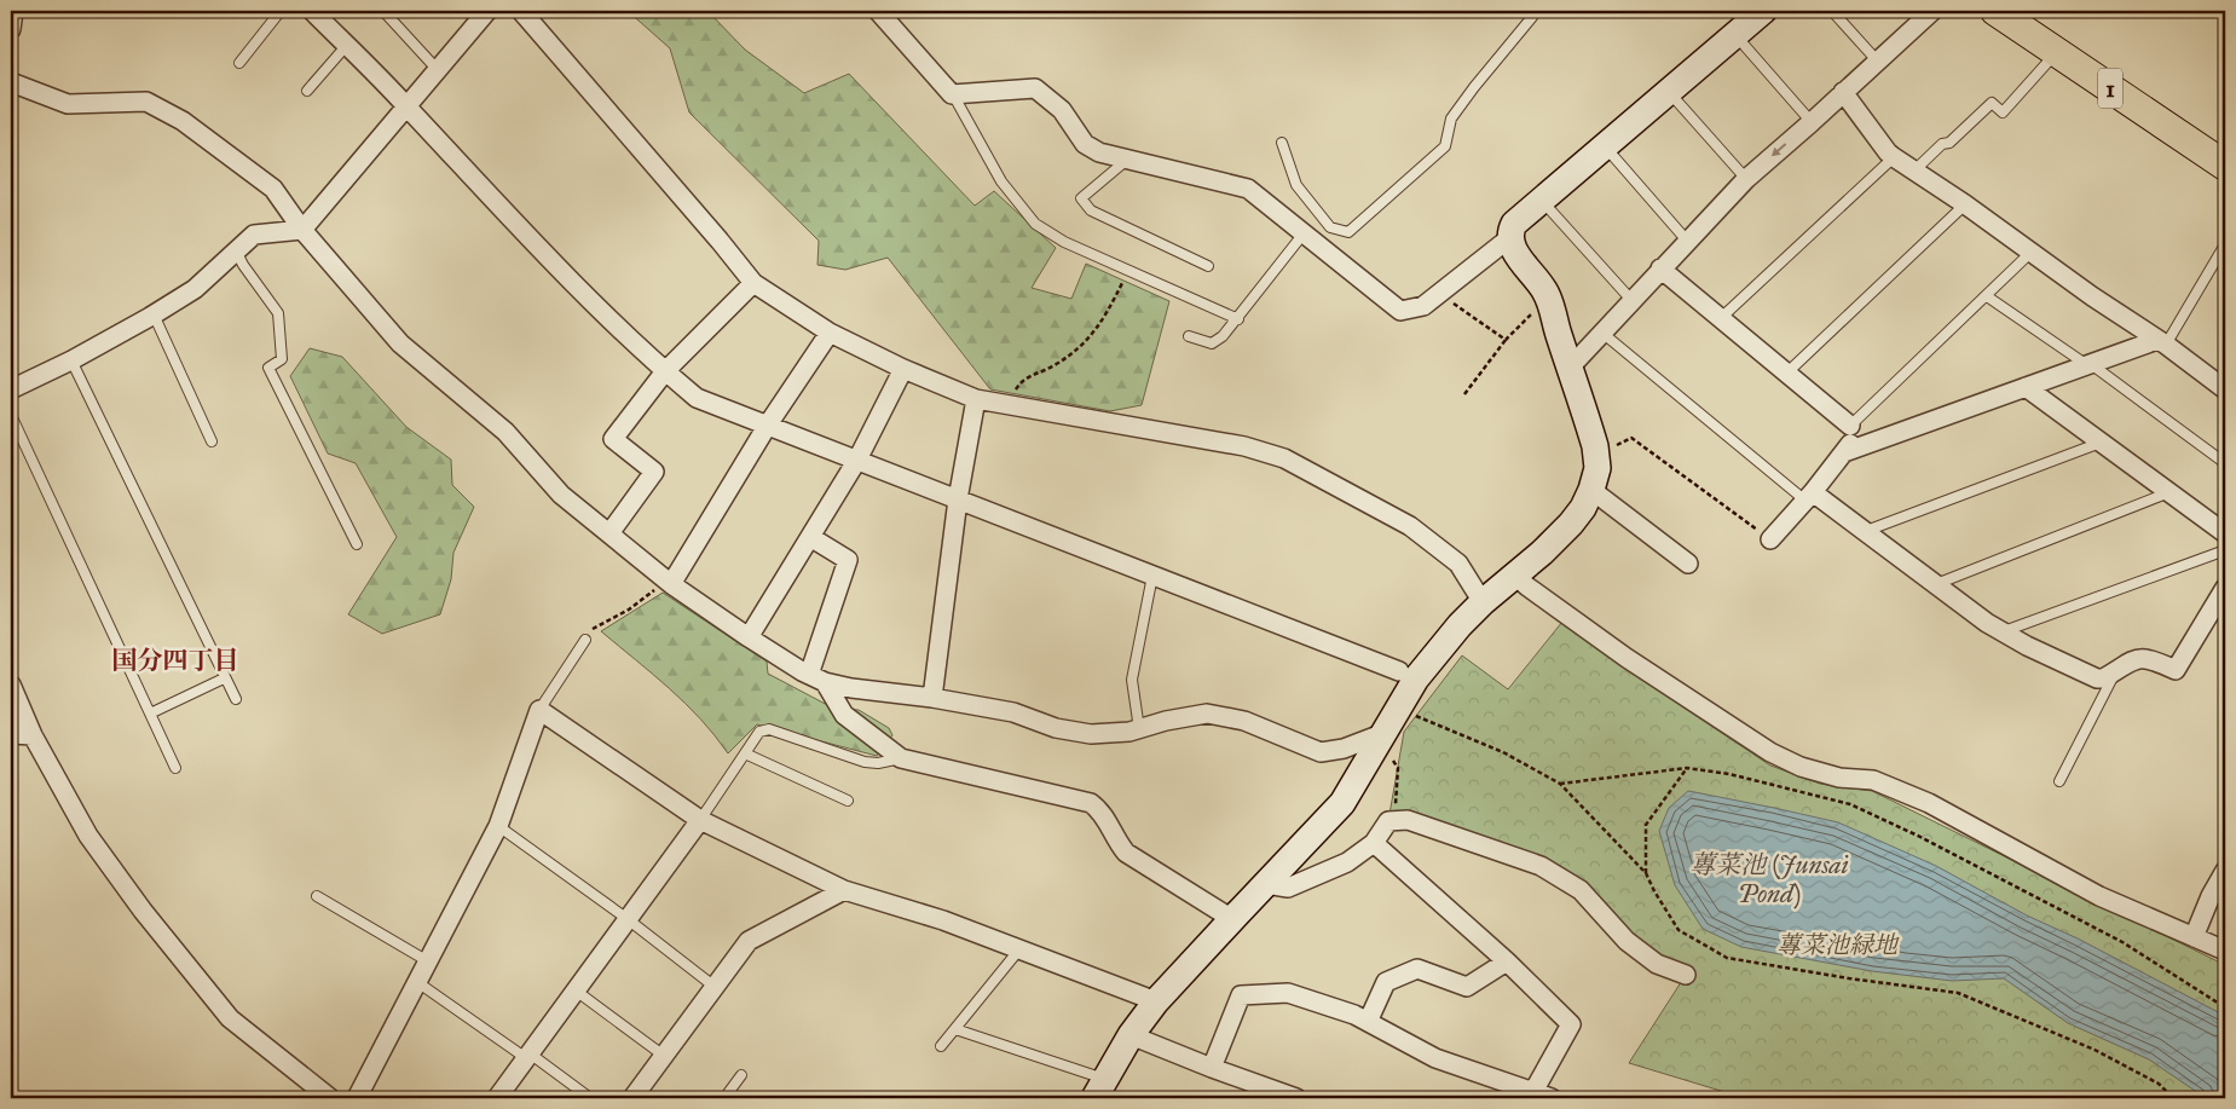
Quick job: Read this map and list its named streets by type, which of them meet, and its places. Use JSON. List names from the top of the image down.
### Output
{
  "streets": {
    "main road": ["1"]
  },
  "districts": ["国分四丁目"],
  "water": ["蓴菜池 (Junsai Pond)"],
  "parks": ["蓴菜池緑地"]
}
